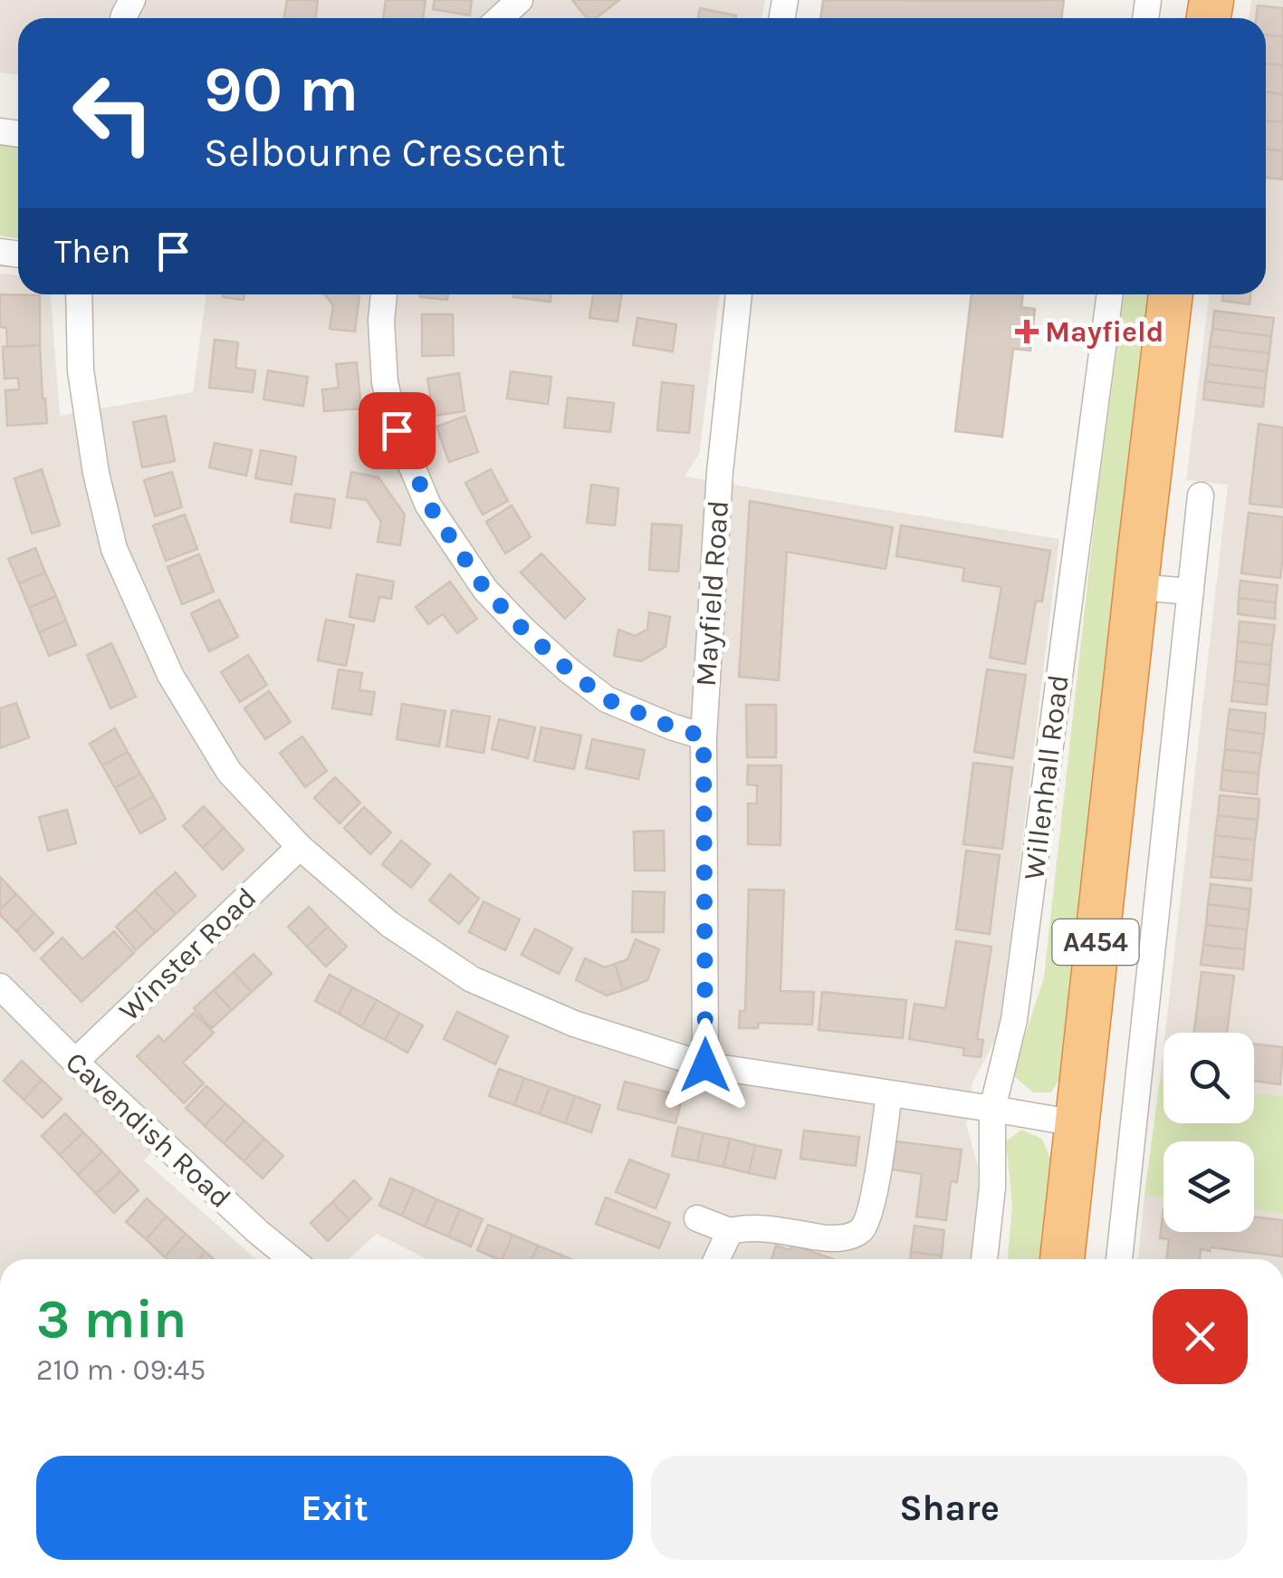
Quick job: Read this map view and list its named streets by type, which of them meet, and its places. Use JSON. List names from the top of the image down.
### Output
{
  "streets": {
    "highway": ["A454"],
    "street": [
      "Mayfield Road",
      "Willenhall Road",
      "Winster Road",
      "Cavendish Road"
    ]
  },
  "crossings": [
    ["Winster Road", "Cavendish Road"]
  ],
  "places": {
    "health": ["Mayfield"]
  },
  "page": {
    "turn": ["90 m", "Selbourne Crescent"],
    "then": "Then",
    "heading": ["3 min", "210 m · 09:45"],
    "buttons": ["Exit", "Share"]
  }
}
